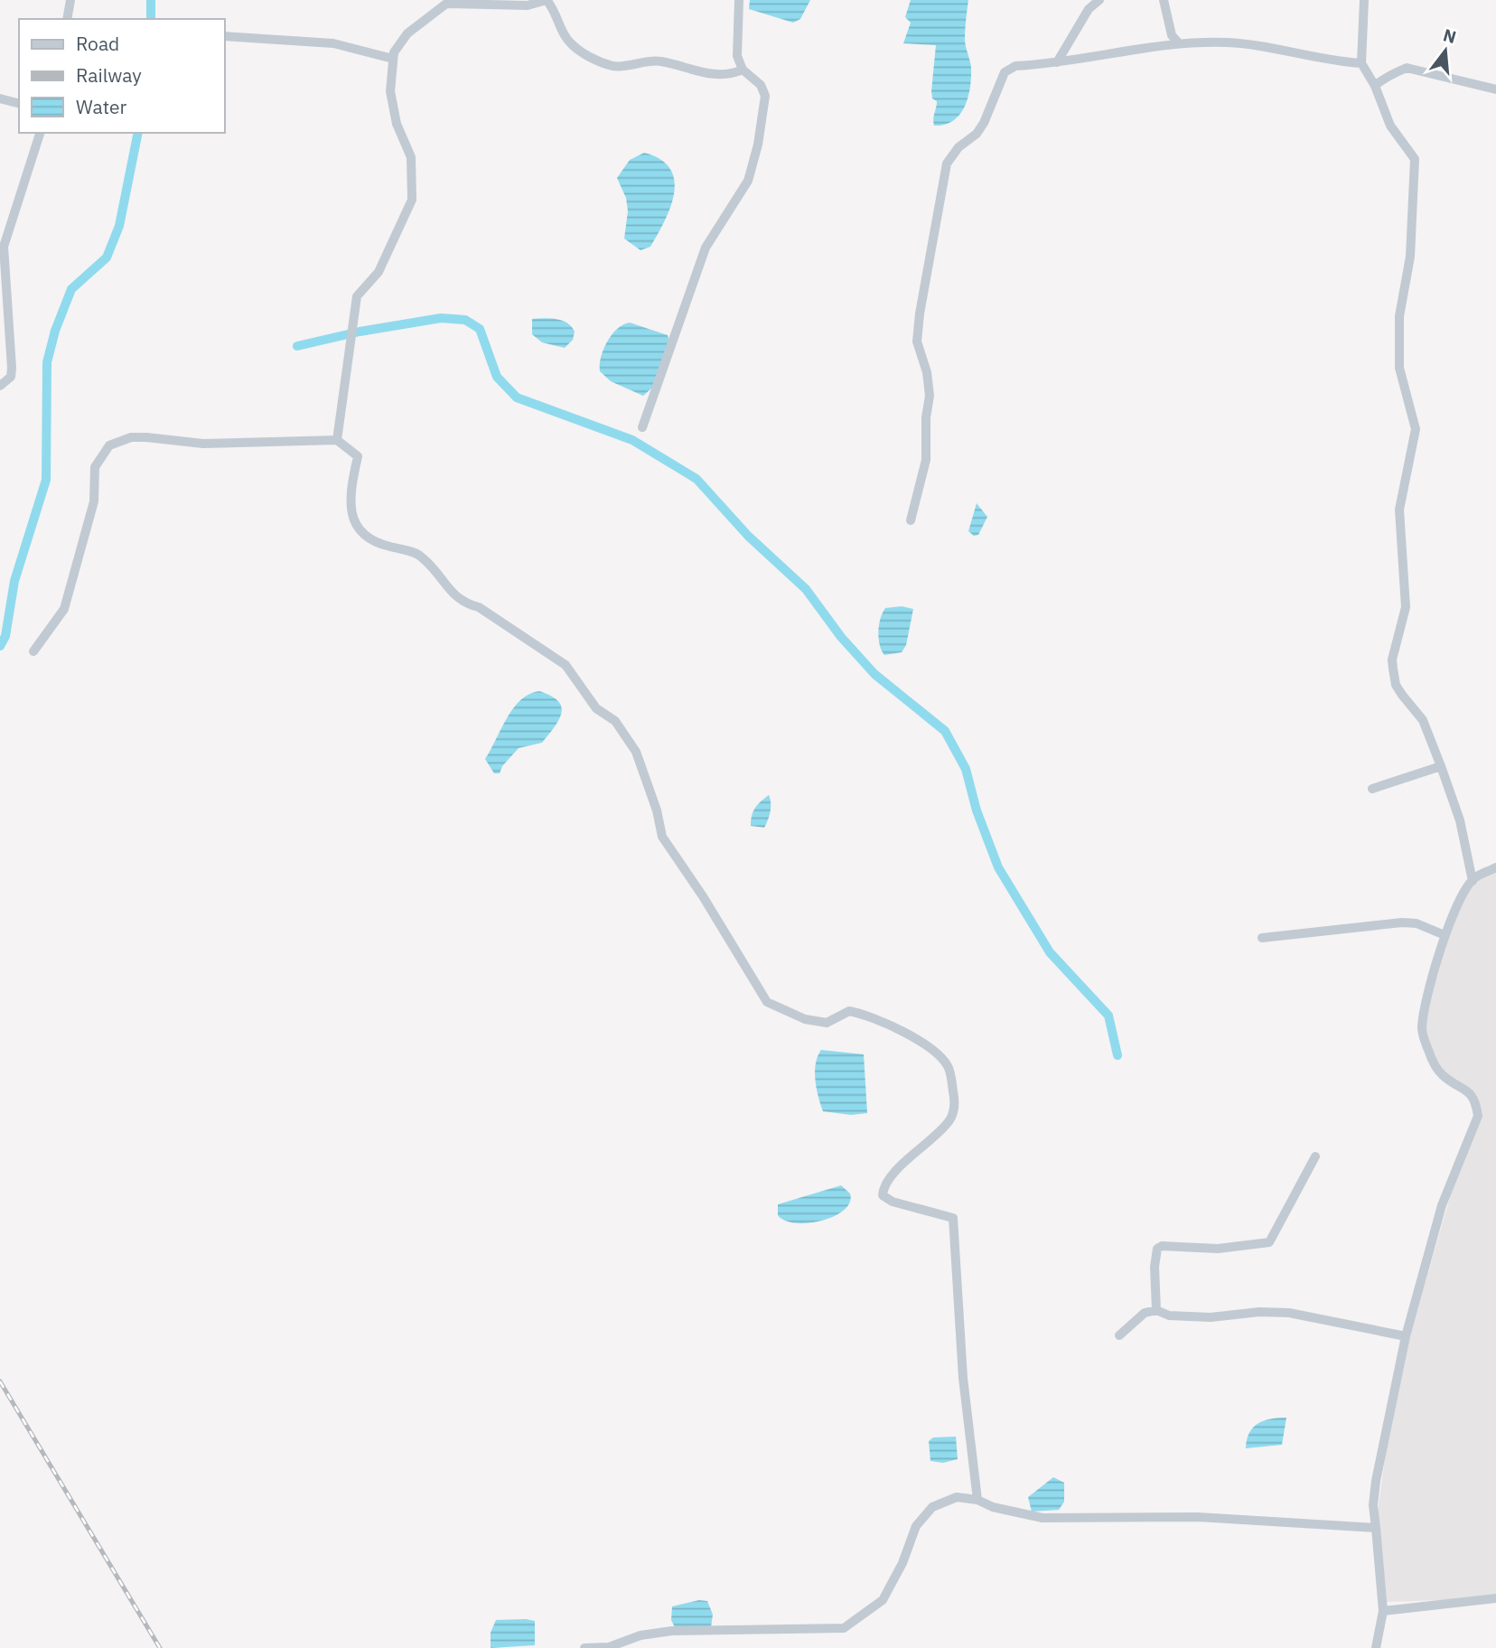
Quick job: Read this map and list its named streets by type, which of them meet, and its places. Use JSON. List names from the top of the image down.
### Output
{
  "legend": ["Road", "Railway", "Water"],
  "north": "top"
}
